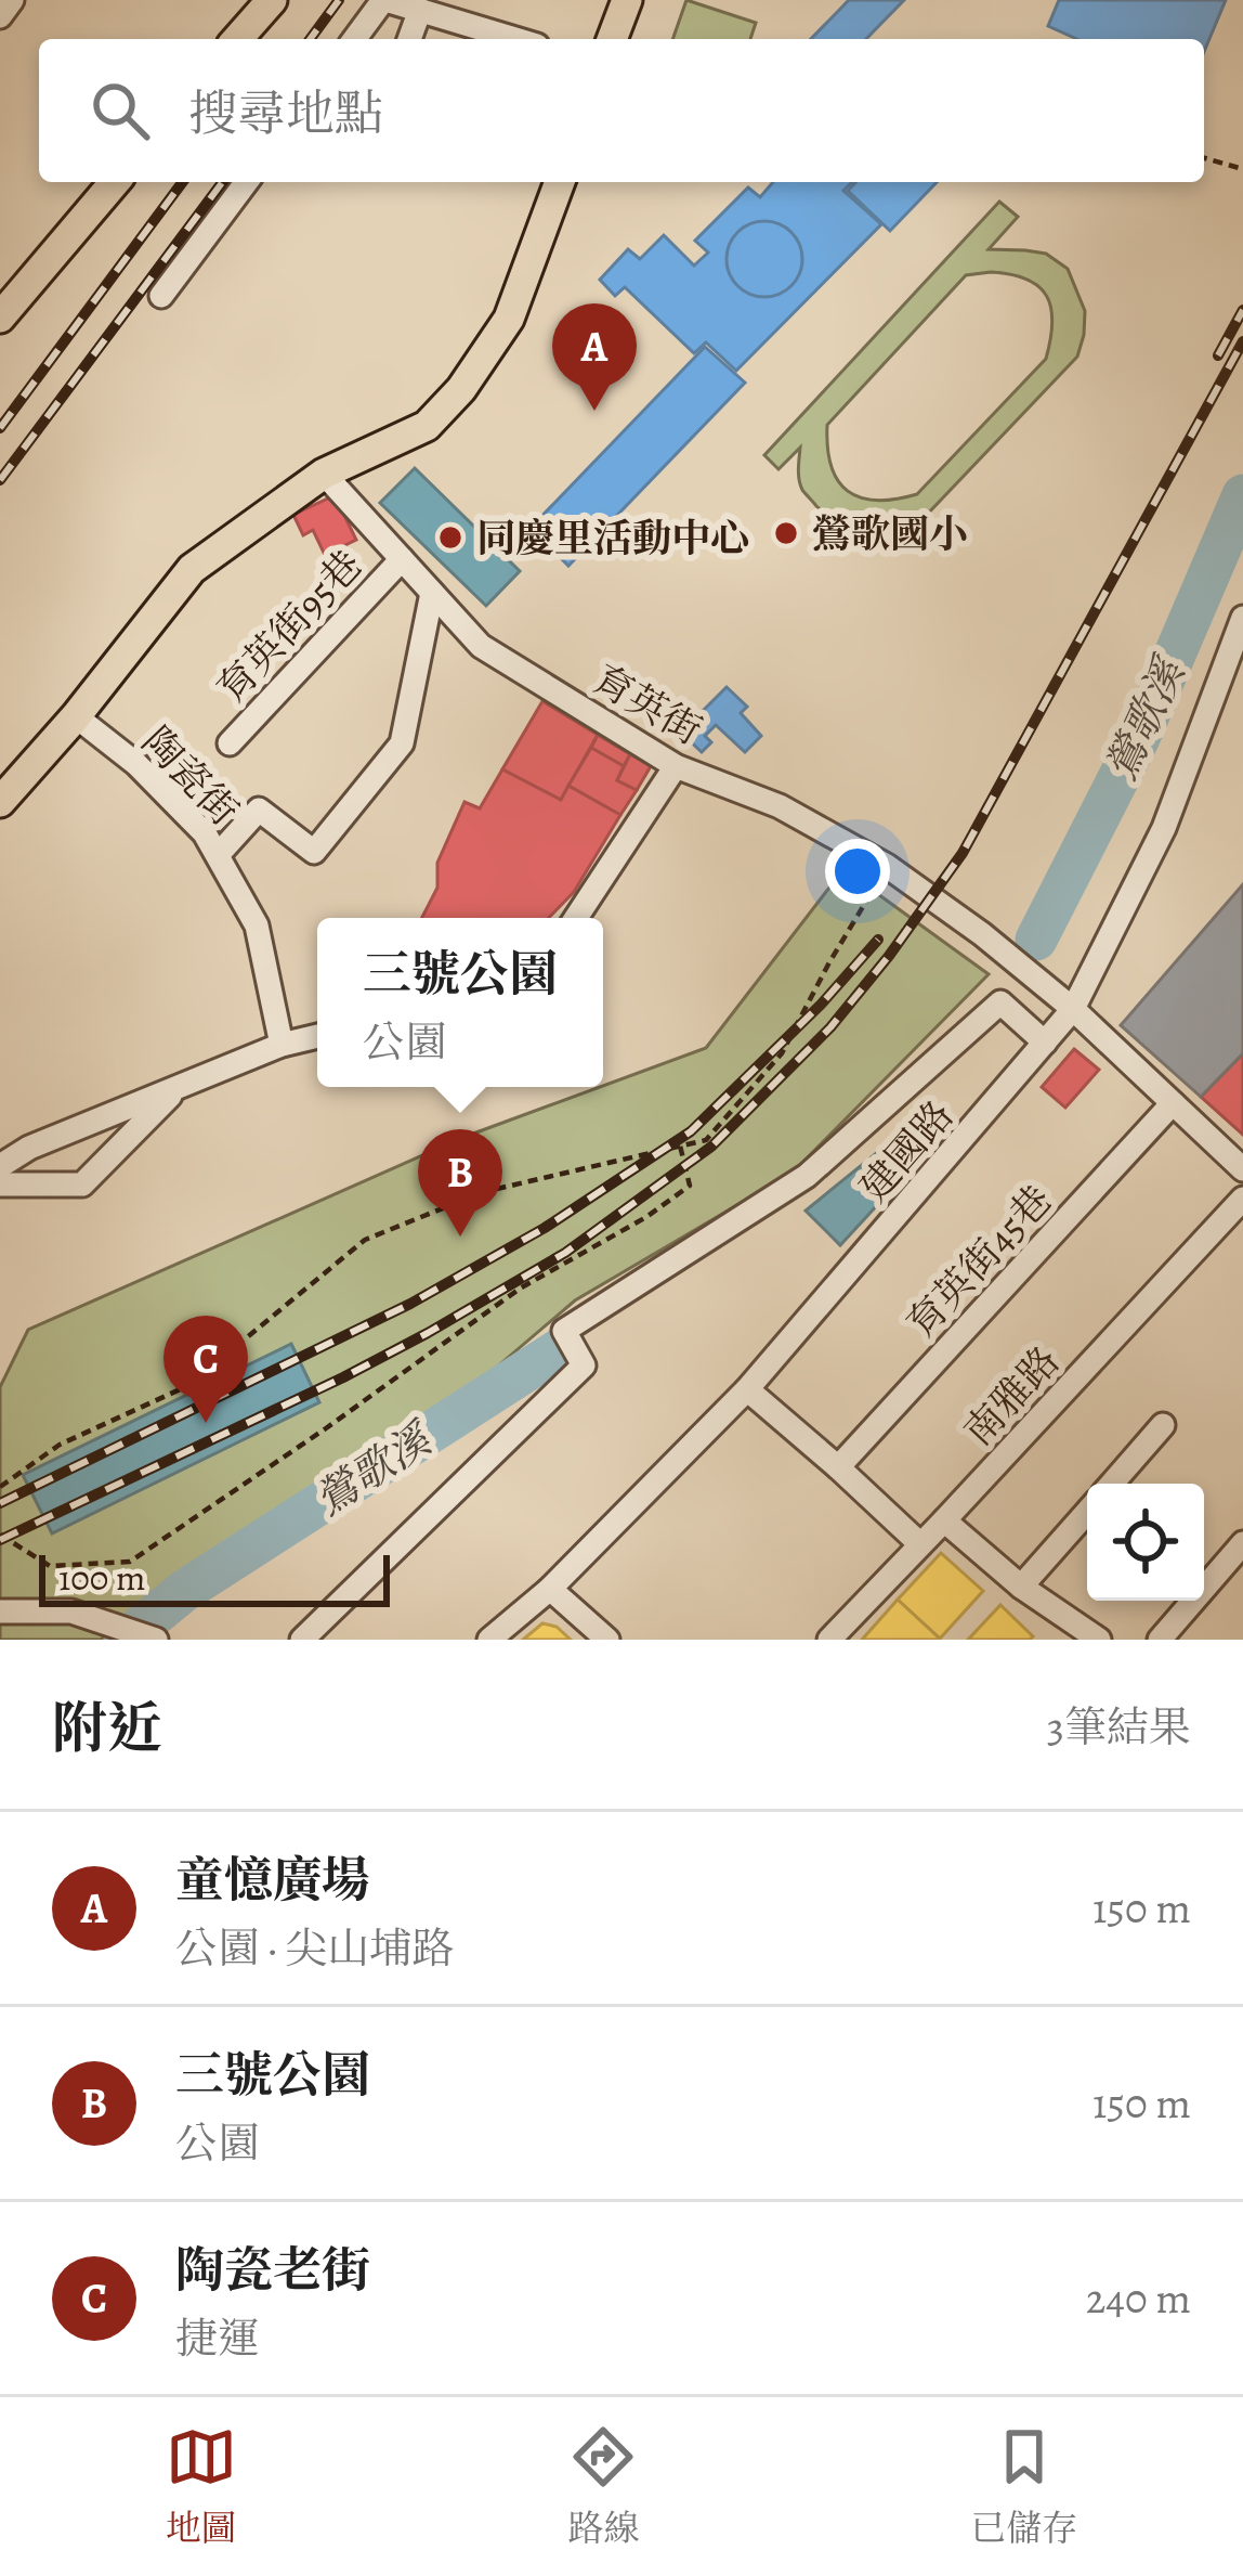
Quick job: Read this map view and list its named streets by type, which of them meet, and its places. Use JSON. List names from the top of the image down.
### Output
{
  "streets": {
    "street": [
      "育英街95巷",
      "育英街",
      "陶瓷街",
      "建國路",
      "育英街45巷",
      "南雅路"
    ]
  },
  "crossings": [
    ["育英街95巷", "育英街"],
    ["育英街", "建國路"]
  ],
  "water": ["鶯歌溪"],
  "places": ["鶯歌國小", "同慶里活動中心"],
  "scale_bar": "100 m",
  "page": {
    "search": "搜尋地點",
    "pins": ["A", "B", "C"],
    "popup": ["三號公園", "公園"],
    "scale": "100 m",
    "heading": ["附近", "3筆結果"],
    "list": [
      {
        "mark": "A",
        "name": "童憶廣場",
        "note": "公園 · 尖山埔路",
        "value": "150 m"
      },
      {
        "mark": "B",
        "name": "三號公園",
        "note": "公園",
        "value": "150 m"
      },
      {
        "mark": "C",
        "name": "陶瓷老街",
        "note": "捷運",
        "value": "240 m"
      }
    ],
    "nav": ["地圖", "路線", "已儲存"]
  }
}
